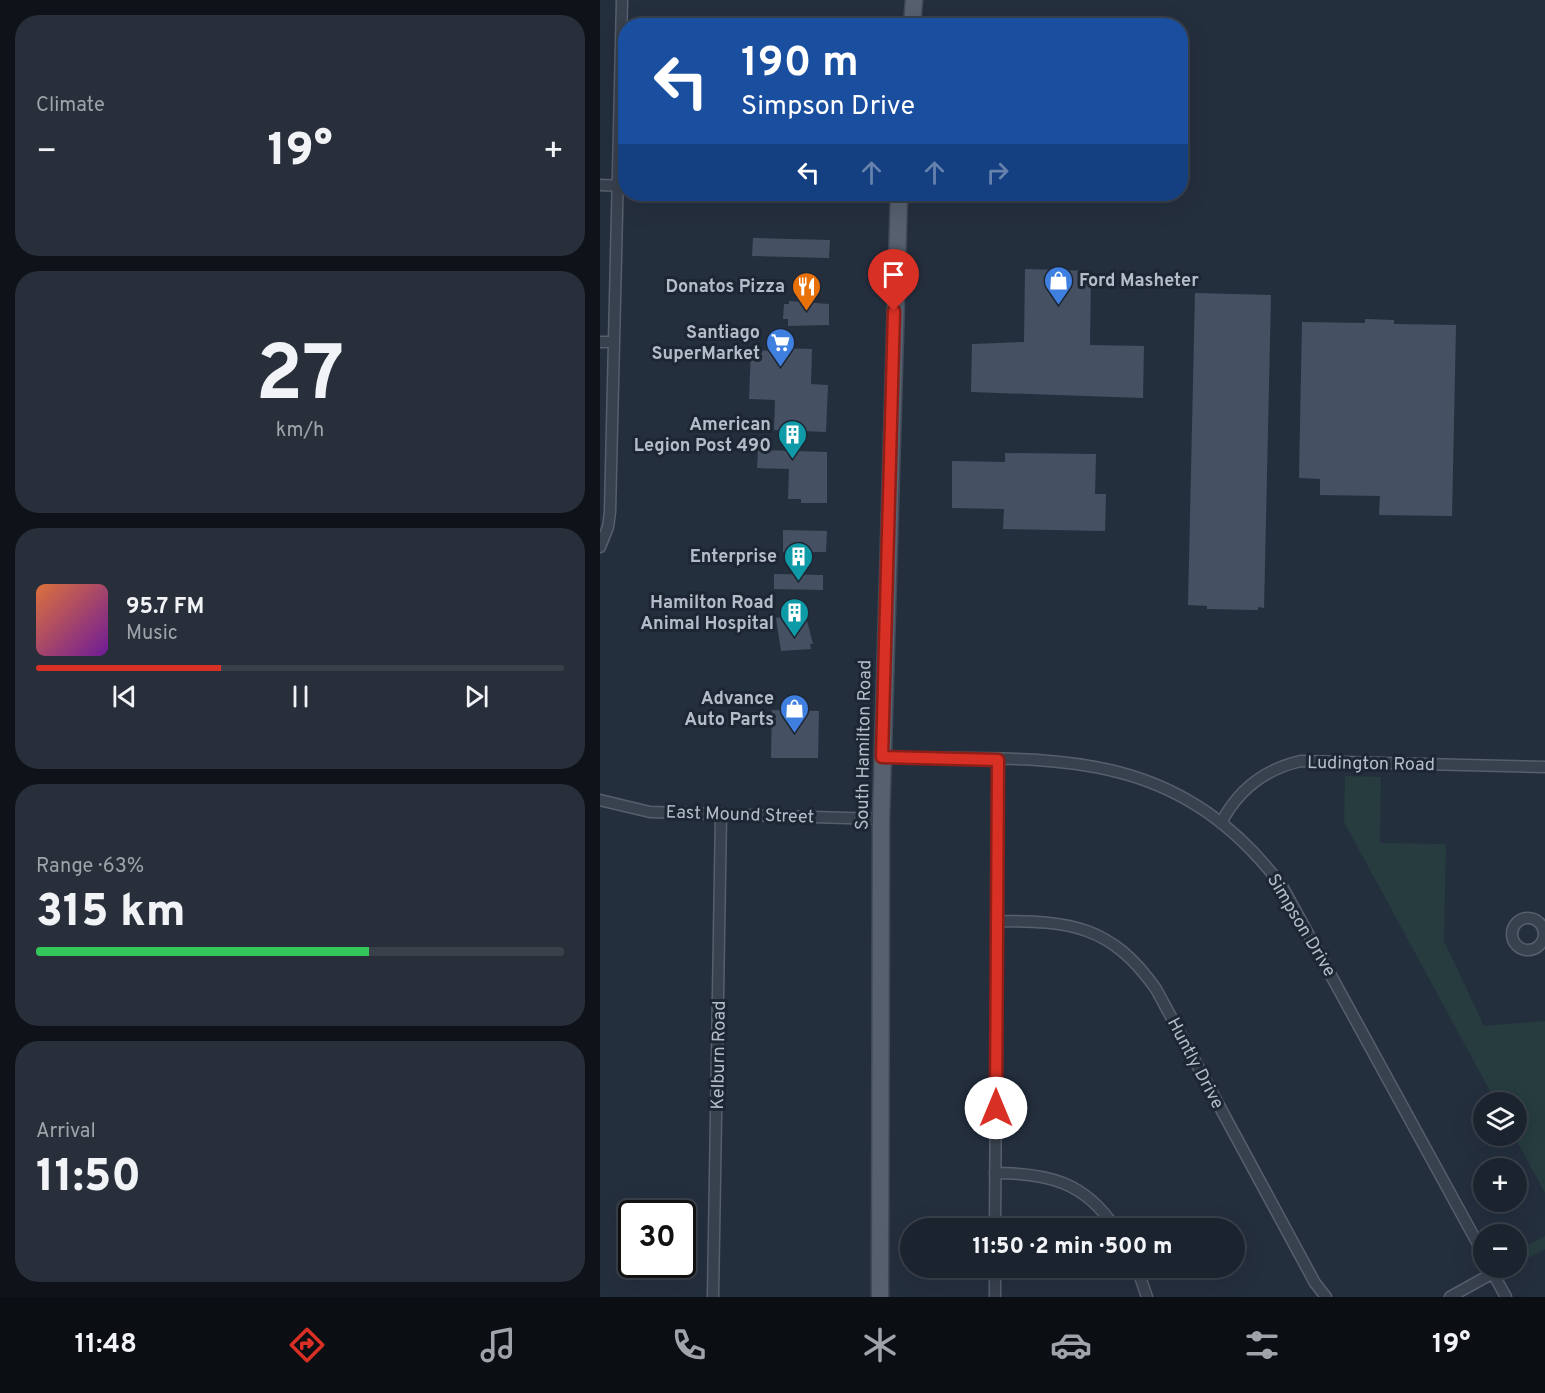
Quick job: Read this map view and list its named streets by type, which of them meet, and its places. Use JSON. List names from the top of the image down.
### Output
{
  "streets": {
    "main road": ["South Hamilton Road"],
    "street": [
      "Ludington Road",
      "East Mound Street",
      "Simpson Drive",
      "Kelburn Road",
      "Huntly Drive"
    ]
  },
  "crossings": [
    ["South Hamilton Road", "East Mound Street"],
    ["South Hamilton Road", "Simpson Drive"],
    ["Ludington Road", "Simpson Drive"],
    ["East Mound Street", "Kelburn Road"]
  ],
  "places": {
    "shop": ["Ford Masheter", "Advance Auto Parts"],
    "restaurant": ["Donatos Pizza"],
    "supermarket": ["Santiago SuperMarket"],
    "building": ["American Legion Post 490", "Enterprise", "Hamilton Road Animal Hospital"]
  },
  "page": {
    "tile": [
      "Climate",
      ["27", "km/h"],
      ["Range · 63%", "315 km"],
      ["Arrival", "11:50"]
    ],
    "turn": ["190 m", "Simpson Drive"],
    "heat": ["−", "19°", "+"],
    "song": ["95.7 FM", "Music"],
    "map_buttons": ["+", "−"],
    "limit": "30",
    "trip": "11:50 · 2 min · 500 m",
    "tabs": ["11:48", "19°"]
  }
}
